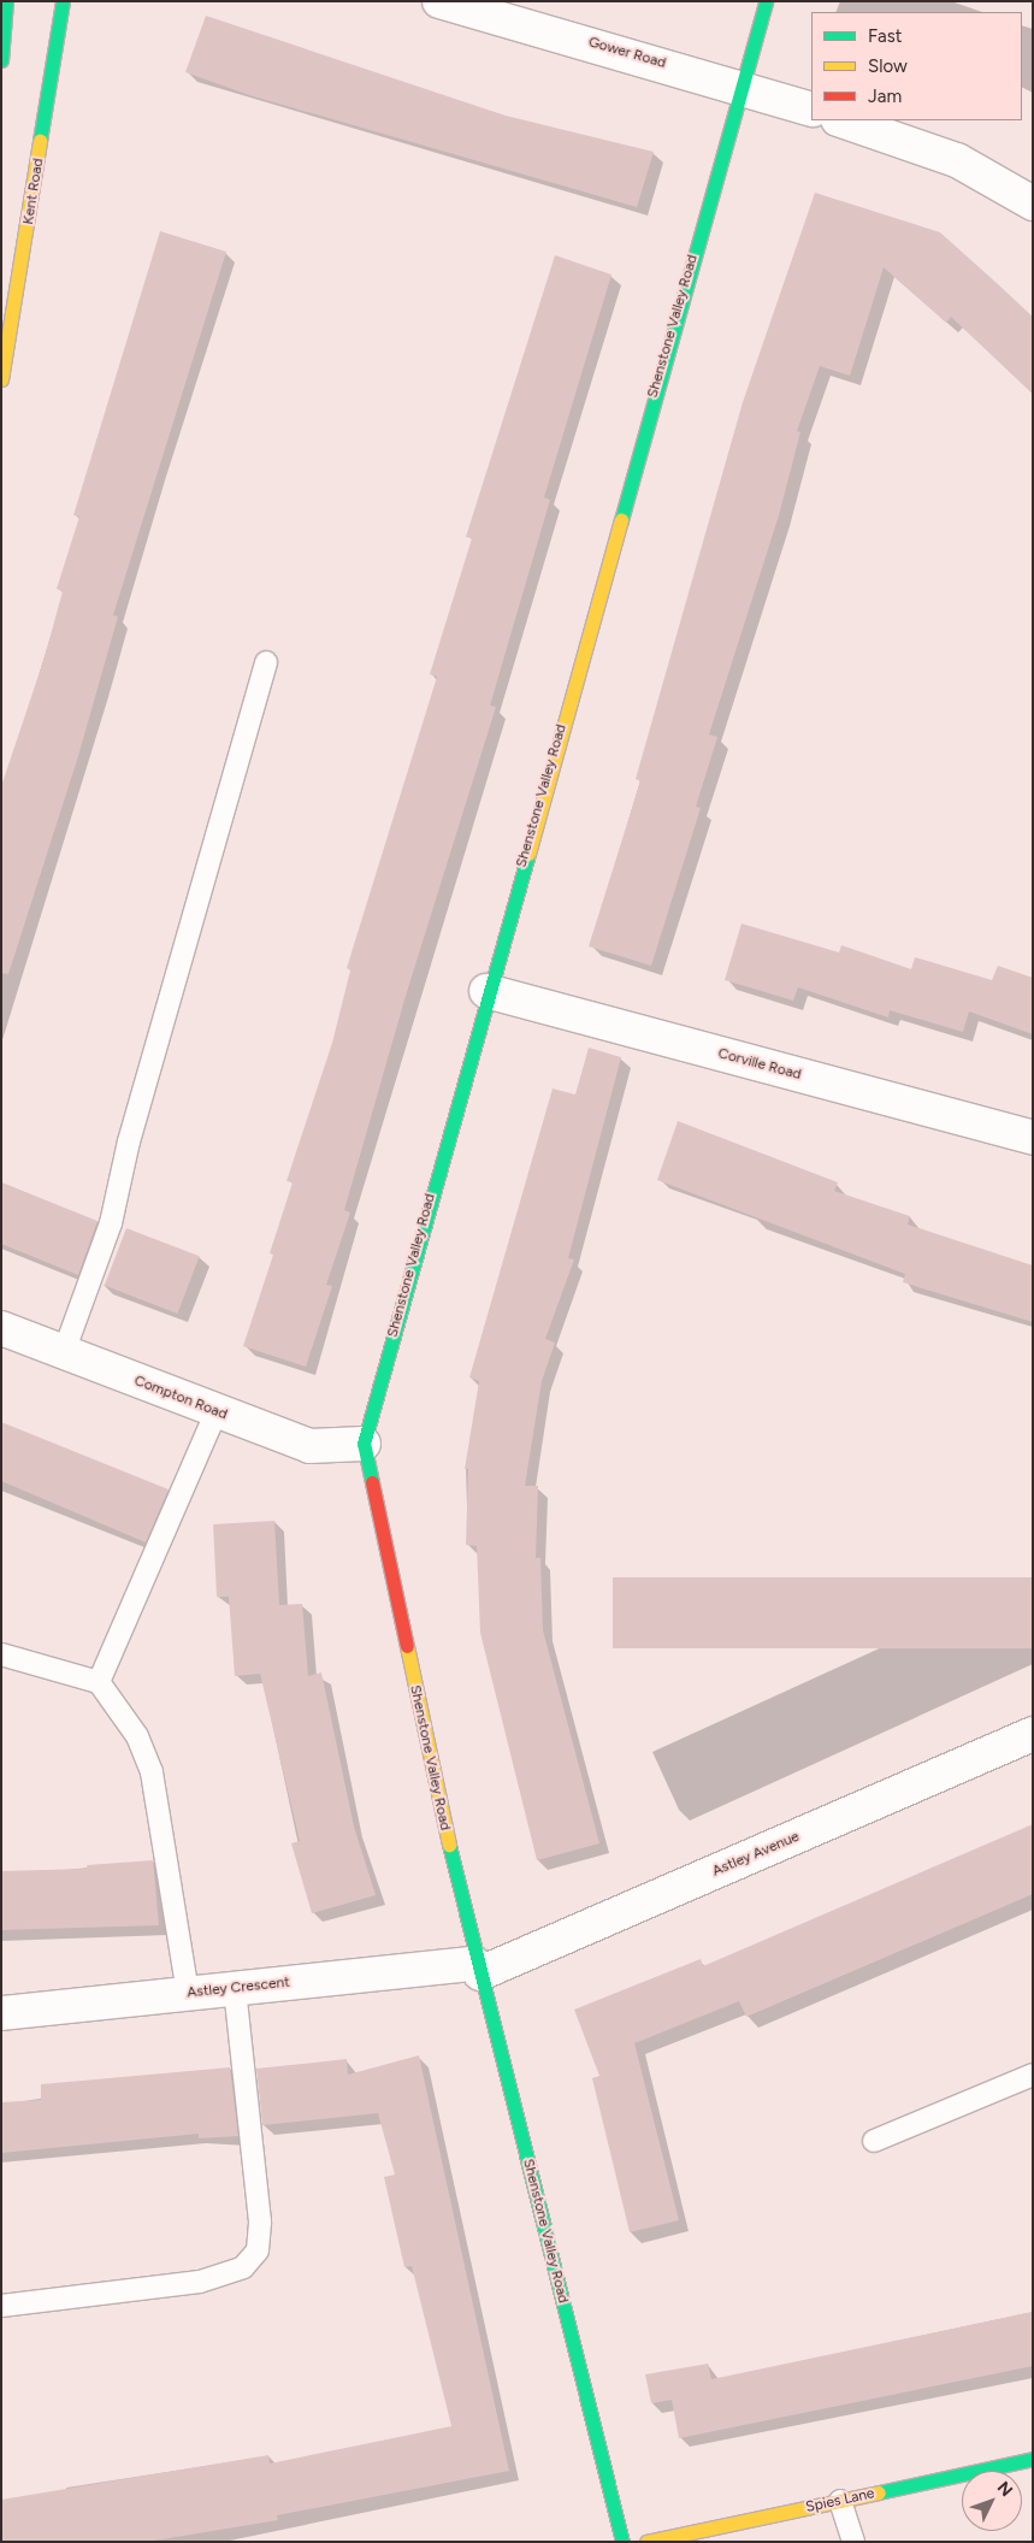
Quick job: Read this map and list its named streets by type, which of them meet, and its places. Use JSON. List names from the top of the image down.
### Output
{
  "streets": {
    "street": [
      "Gower Road",
      "Kent Road",
      "Shenstone Valley Road",
      "Corville Road",
      "Compton Road",
      "Astley Avenue",
      "Astley Crescent",
      "Spies Lane"
    ]
  },
  "crossings": [
    ["Gower Road", "Shenstone Valley Road"],
    ["Shenstone Valley Road", "Corville Road"],
    ["Shenstone Valley Road", "Compton Road"],
    ["Shenstone Valley Road", "Astley Avenue"],
    ["Shenstone Valley Road", "Astley Crescent"],
    ["Astley Avenue", "Astley Crescent"]
  ],
  "legend": ["Fast", "Slow", "Jam"],
  "north": "top right"
}
